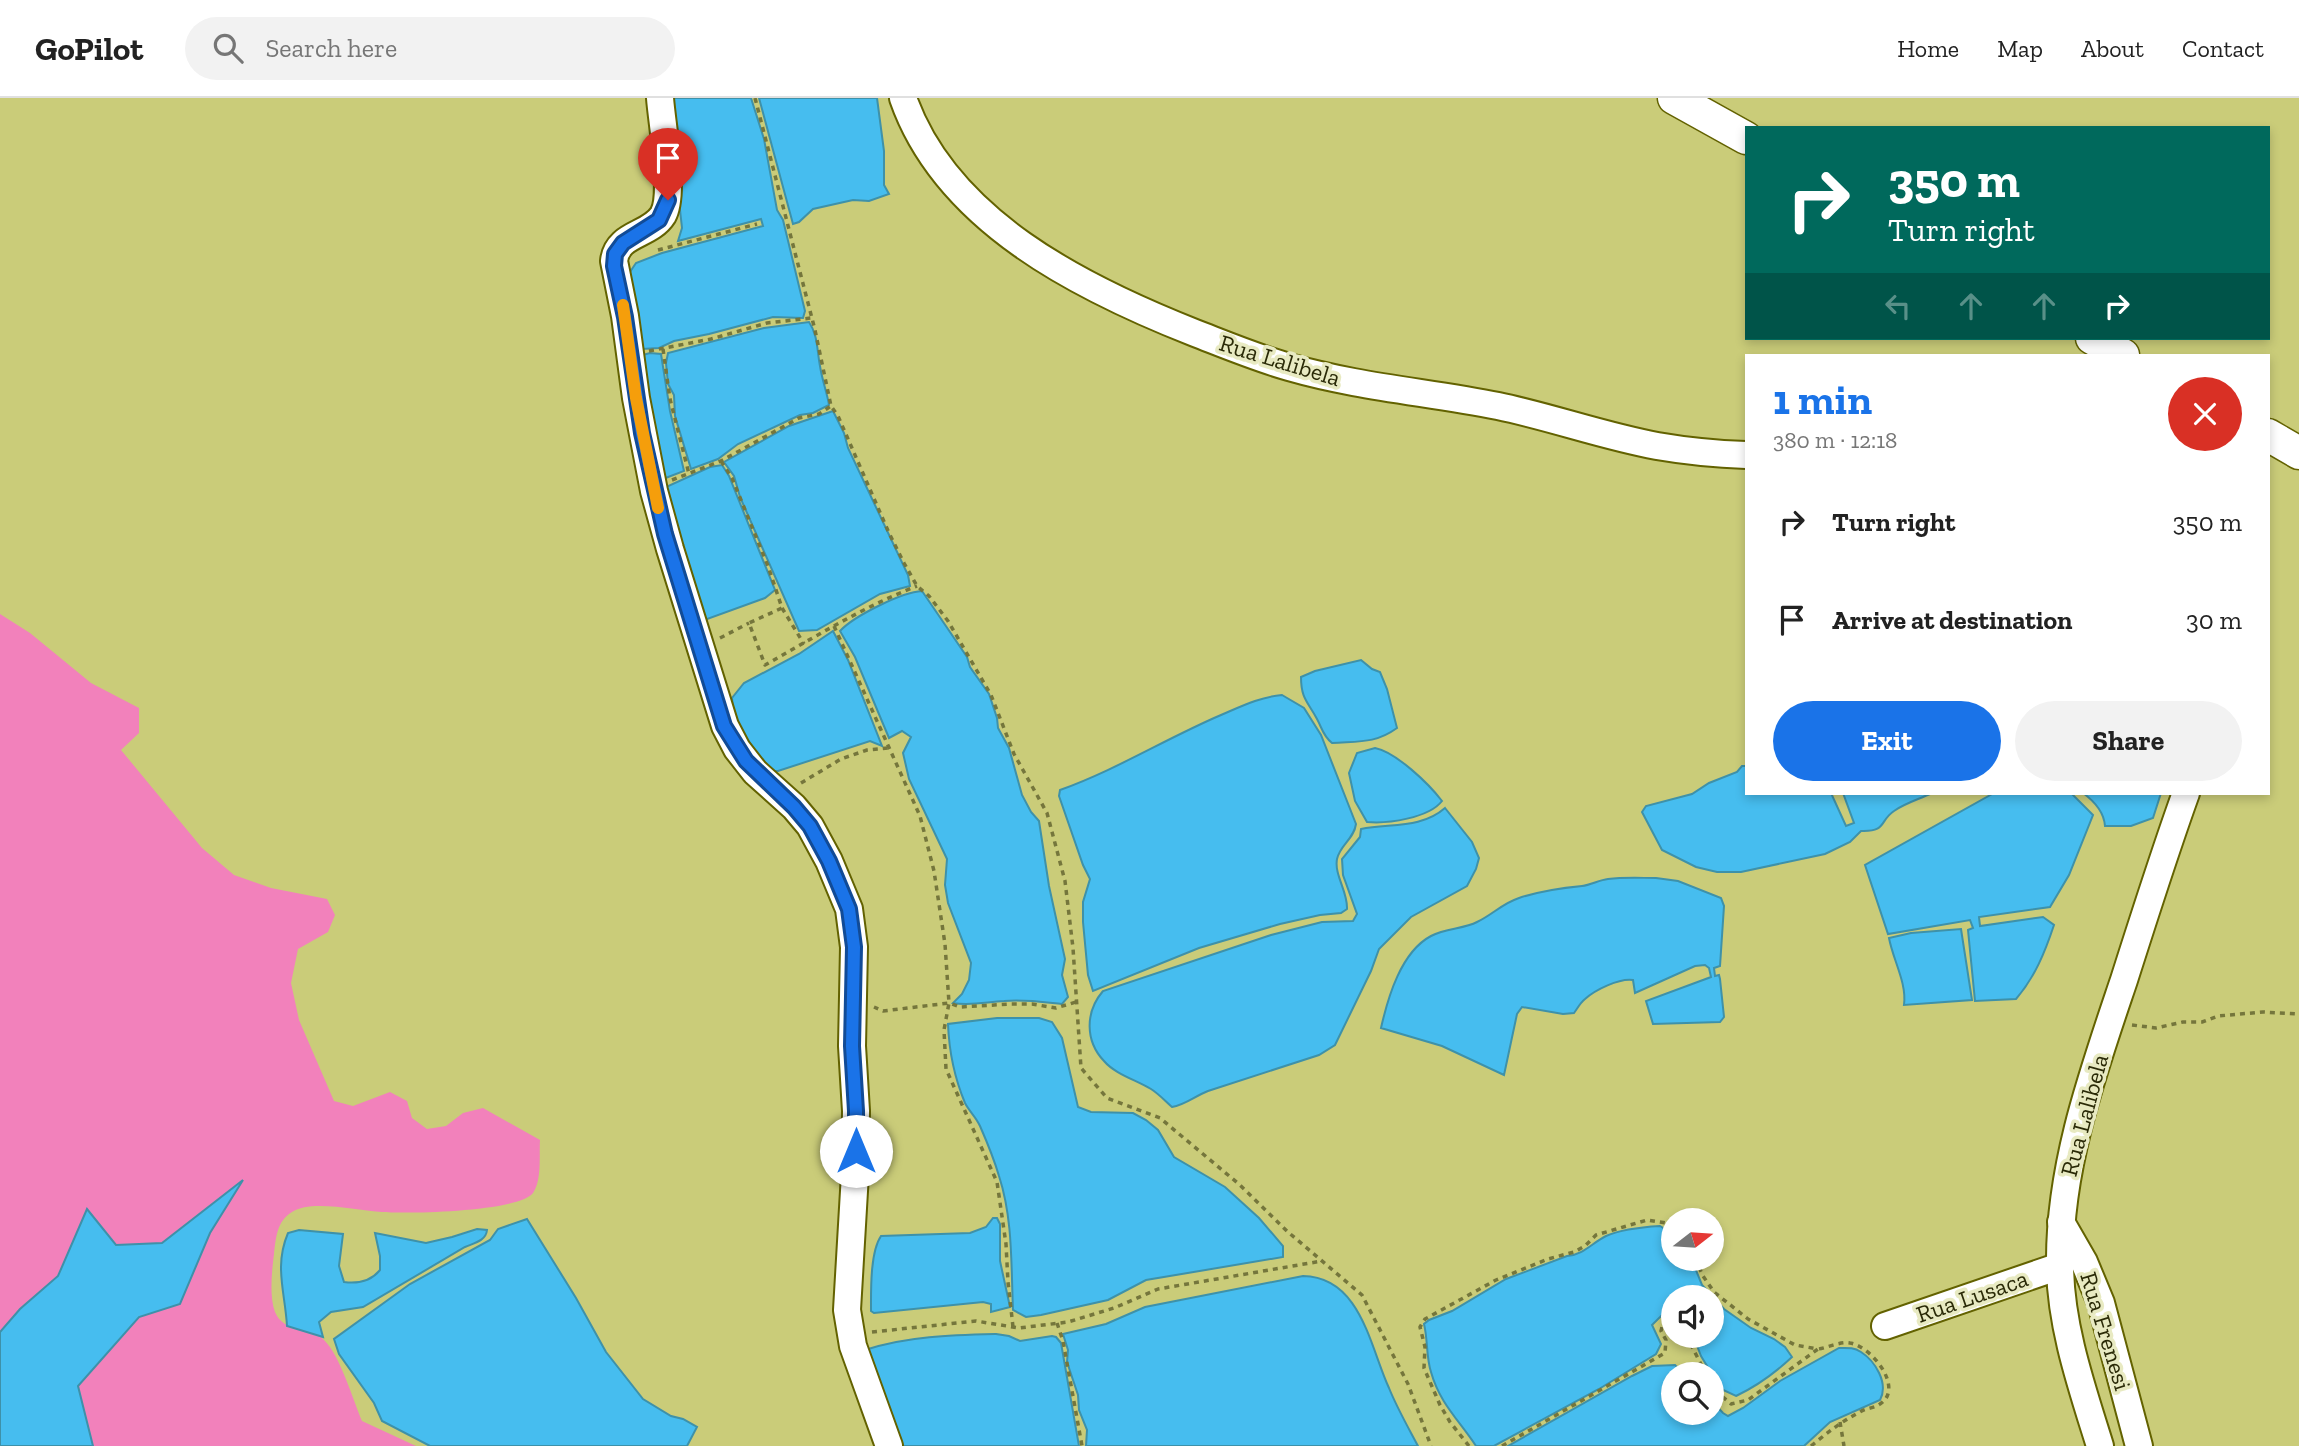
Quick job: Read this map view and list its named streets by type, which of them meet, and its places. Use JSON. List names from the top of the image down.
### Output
{
  "streets": {
    "street": ["Rua Lalibela", "Rua Lusaca", "Rua Frenesi"]
  },
  "crossings": [
    ["Rua Lalibela", "Rua Lusaca"],
    ["Rua Lalibela", "Rua Frenesi"]
  ],
  "north": "right",
  "page": {
    "header": "GoPilot",
    "search": "Search here",
    "nav": [
      "Home",
      "Map",
      "About",
      "Contact"
    ],
    "turn": ["350 m", "Turn right"],
    "heading": ["1 min", "380 m · 12:18"],
    "list": [
      {
        "name": "Turn right",
        "value": "350 m"
      },
      {
        "name": "Arrive at destination",
        "value": "30 m"
      }
    ],
    "buttons": ["Exit", "Share"]
  }
}
